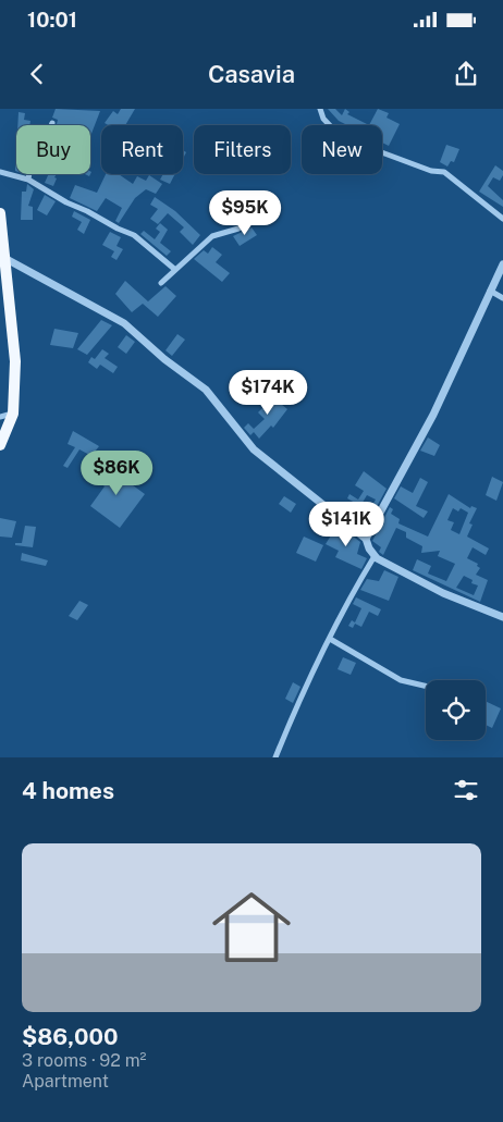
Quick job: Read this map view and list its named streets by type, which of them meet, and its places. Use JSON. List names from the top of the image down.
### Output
{
  "page": {
    "status": "10:01",
    "header": "Casavia",
    "chip": [
      "Buy",
      "Rent",
      "Filters",
      "New"
    ],
    "price": [
      "$95K",
      "$174K",
      "$86K",
      "$141K"
    ],
    "heading": "4 homes",
    "list": [
      {
        "name": "$86,000",
        "note": "3 rooms · 92 m² · Apartment"
      }
    ]
  }
}
